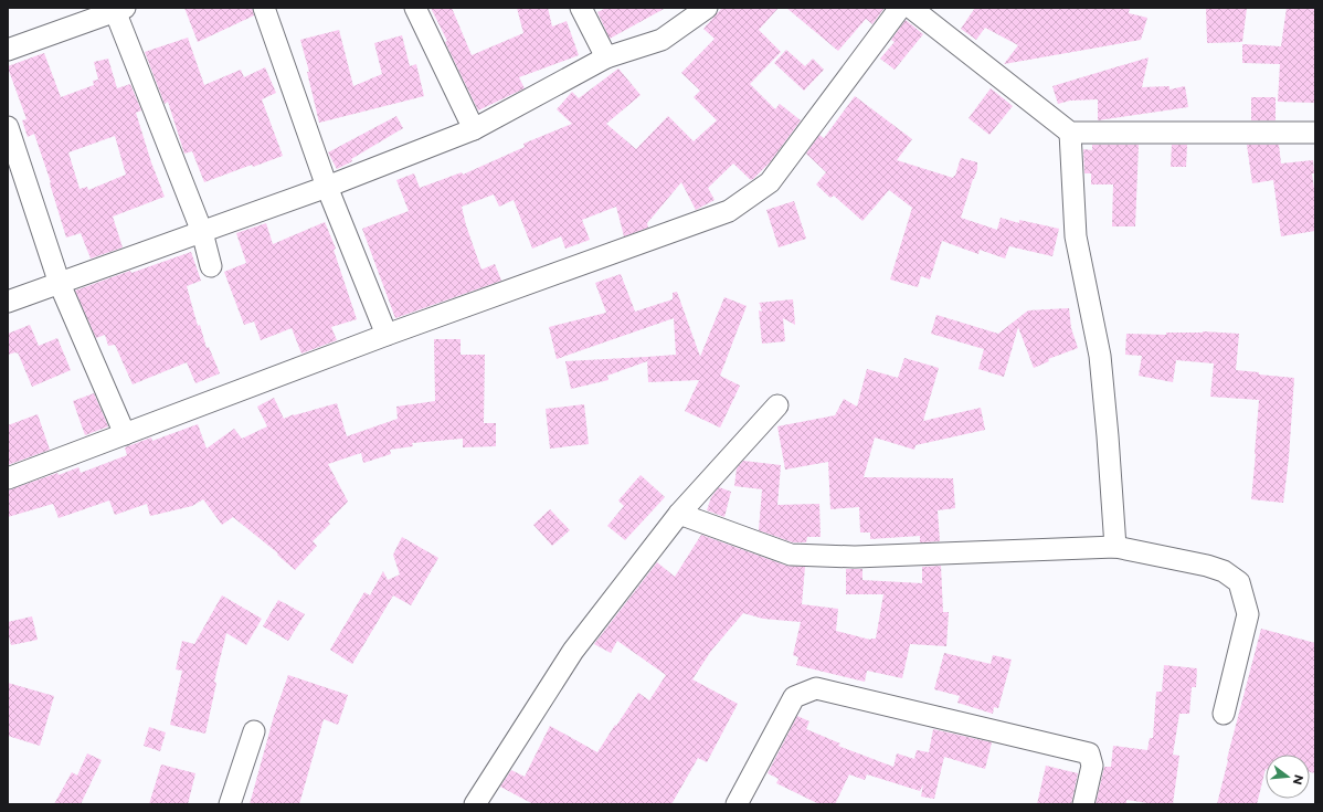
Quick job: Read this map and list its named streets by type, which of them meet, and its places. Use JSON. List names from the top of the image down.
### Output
{
  "north": "right"
}
